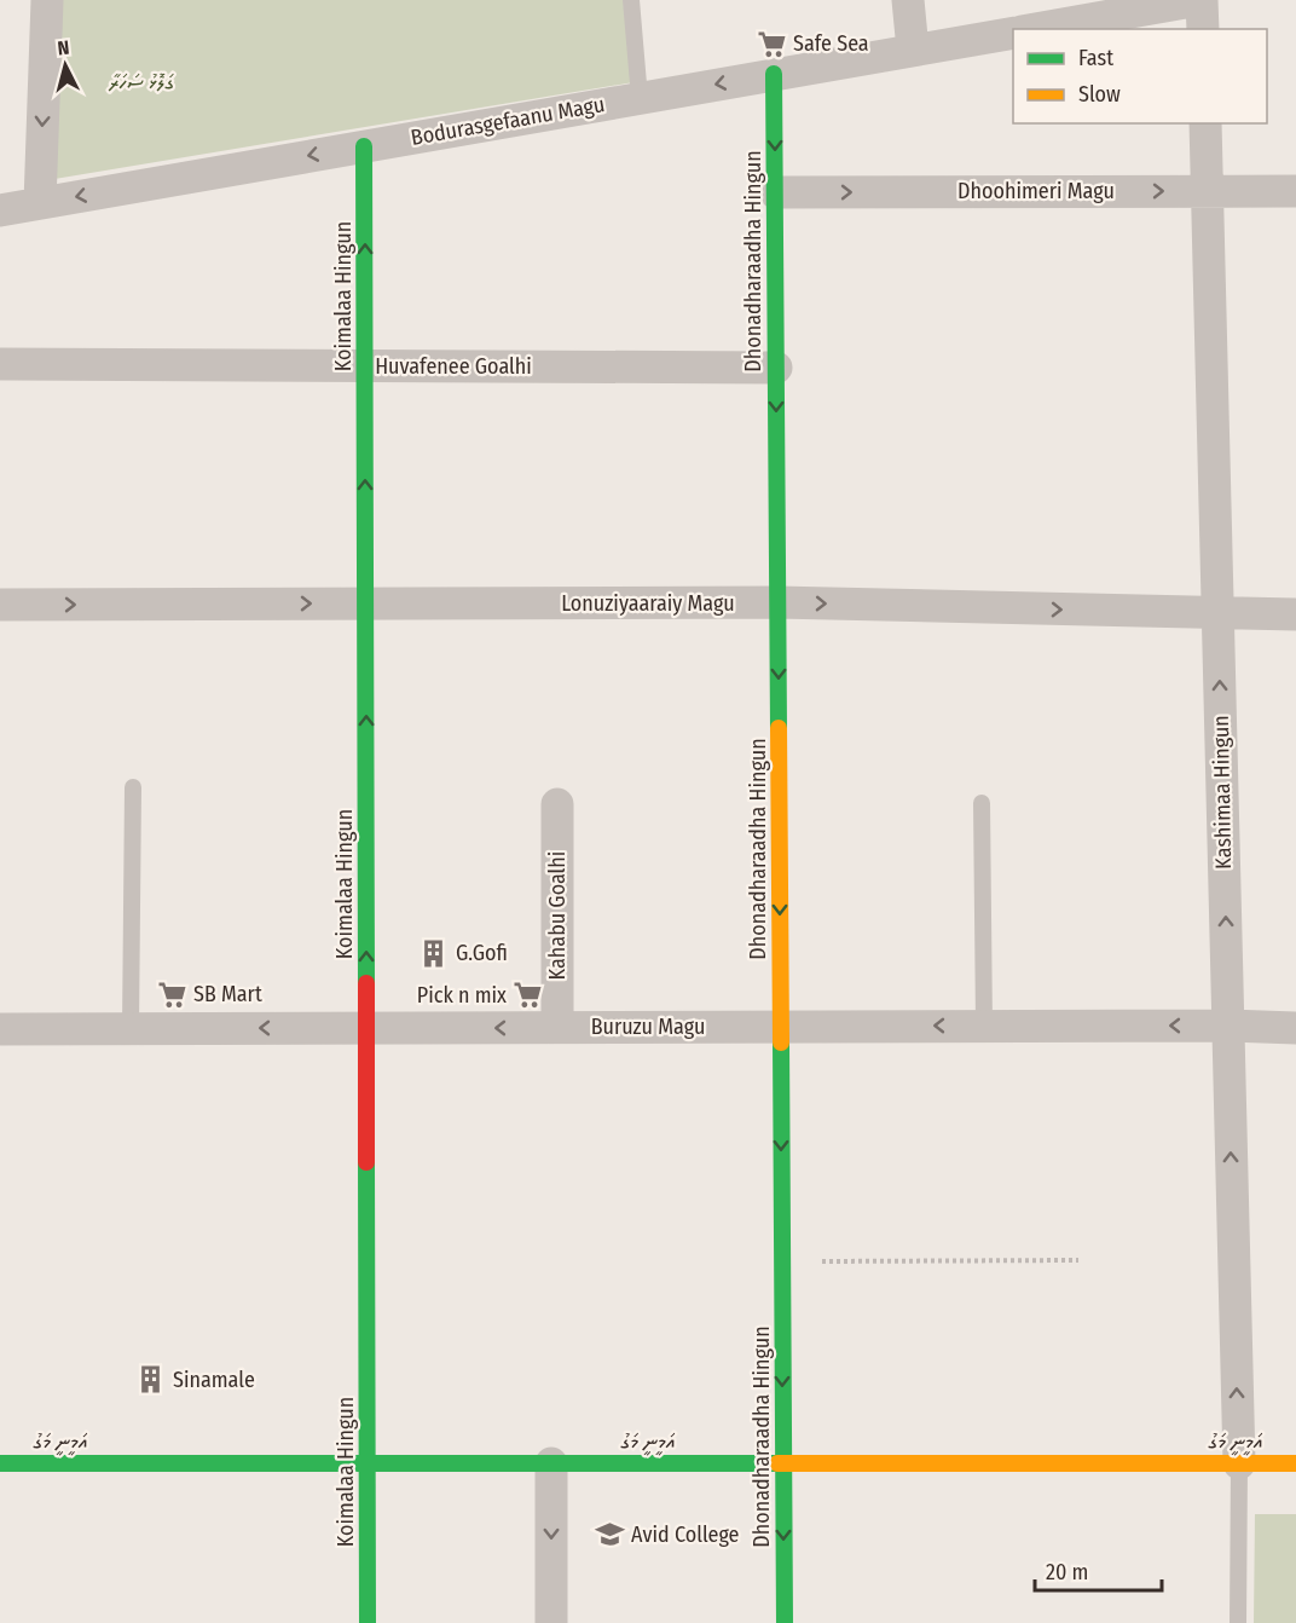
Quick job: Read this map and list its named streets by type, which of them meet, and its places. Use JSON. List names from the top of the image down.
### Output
{
  "streets": {
    "street": [
      "Bodurasgefaanu Magu",
      "Dhoohimeri Magu",
      "Dhonadharaadha Hingun",
      "Koimalaa Hingun",
      "Huvafenee Goalhi",
      "Lonuziyaaraiy Magu",
      "Kashimaa Hingun",
      "Kahabu Goalhi",
      "Buruzu Magu",
      "އަމީނީ މަގު"
    ]
  },
  "crossings": [
    ["Bodurasgefaanu Magu", "Dhonadharaadha Hingun"],
    ["Bodurasgefaanu Magu", "Koimalaa Hingun"],
    ["Dhoohimeri Magu", "Dhonadharaadha Hingun"],
    ["Dhoohimeri Magu", "Kashimaa Hingun"],
    ["Dhonadharaadha Hingun", "Huvafenee Goalhi"],
    ["Dhonadharaadha Hingun", "Lonuziyaaraiy Magu"],
    ["Dhonadharaadha Hingun", "Buruzu Magu"],
    ["Dhonadharaadha Hingun", "އަމީނީ މަގު"],
    ["Koimalaa Hingun", "Huvafenee Goalhi"],
    ["Koimalaa Hingun", "Lonuziyaaraiy Magu"],
    ["Koimalaa Hingun", "Buruzu Magu"],
    ["Koimalaa Hingun", "އަމީނީ މަގު"],
    ["Lonuziyaaraiy Magu", "Kashimaa Hingun"],
    ["Kashimaa Hingun", "Buruzu Magu"],
    ["Kashimaa Hingun", "އަމީނީ މަގު"],
    ["Kahabu Goalhi", "Buruzu Magu"]
  ],
  "one_way": [
    "Bodurasgefaanu Magu",
    "Dhonadharaadha Hingun",
    "Koimalaa Hingun",
    "Lonuziyaaraiy Magu",
    "Kashimaa Hingun",
    "Buruzu Magu"
  ],
  "parks": ["ގަލޮޅު ސަހަރާ"],
  "places": {
    "supermarket": ["Safe Sea", "SB Mart", "Pick n mix"],
    "building": ["G.Gofi", "Sinamale"],
    "school or university": ["Avid College"]
  },
  "legend": ["Fast", "Slow"],
  "scale_bar": "20 m",
  "north": "top"
}
